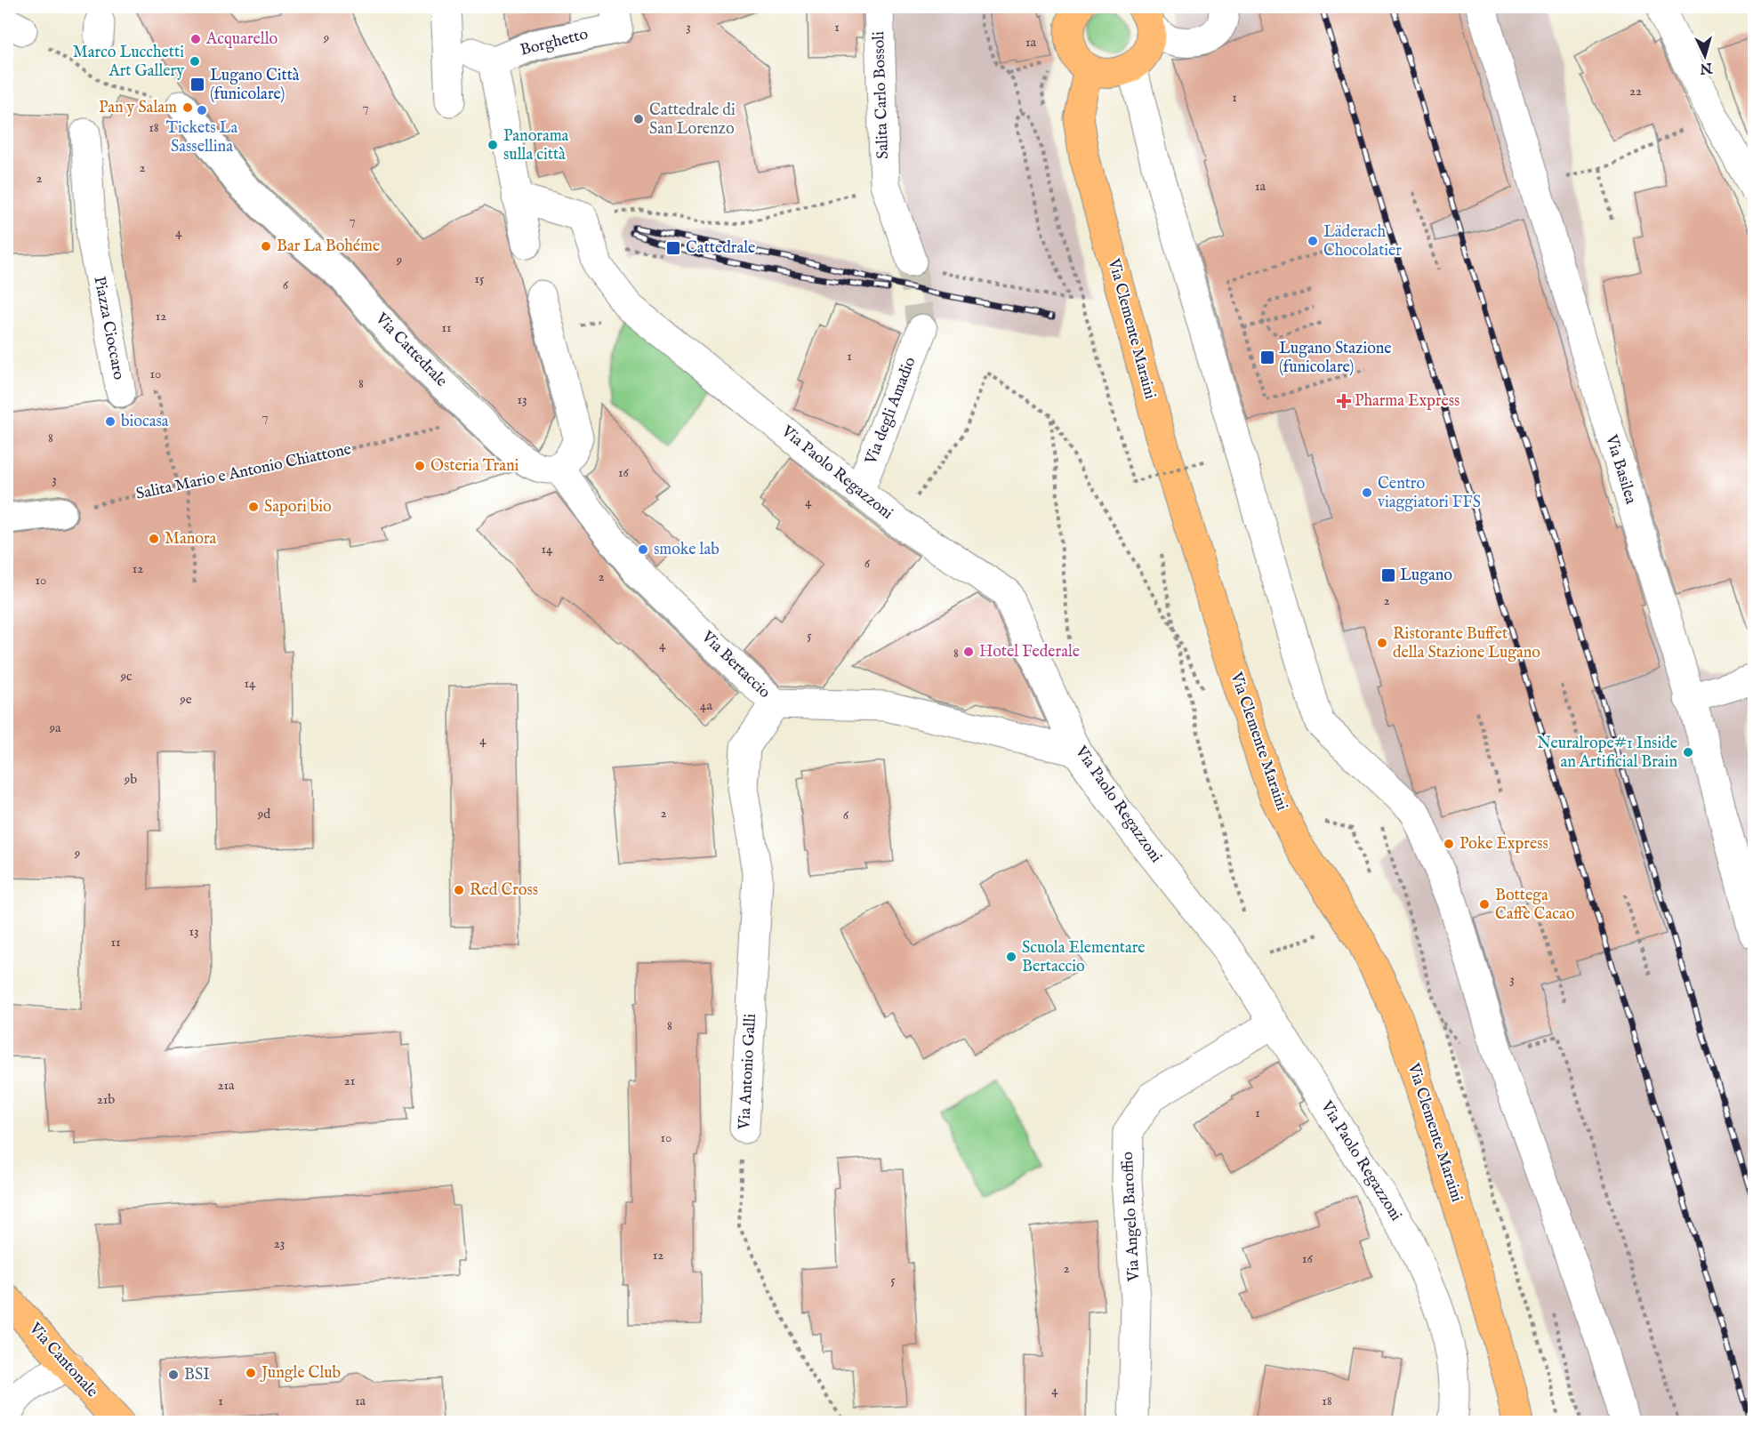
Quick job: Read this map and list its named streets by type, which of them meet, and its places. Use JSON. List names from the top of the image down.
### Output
{
  "streets": {
    "main road": ["Via Clemente Maraini", "Via Cantonale"],
    "street": [
      "Borghetto",
      "Salita Carlo Bossoli",
      "Piazza Cioccaro",
      "Via Cattedrale",
      "Via degli Amadio",
      "Via Basilea",
      "Via Paolo Regazzoni",
      "Via Bertaccio",
      "Via Antonio Galli",
      "Via Angelo Baroffio"
    ],
    "path": ["Salita Mario e Antonio Chiattone"]
  },
  "crossings": [
    ["Borghetto", "Via Paolo Regazzoni"],
    ["Piazza Cioccaro", "Salita Mario e Antonio Chiattone"],
    ["Via Cattedrale", "Salita Mario e Antonio Chiattone"],
    ["Via Cattedrale", "Via Bertaccio"],
    ["Via degli Amadio", "Via Paolo Regazzoni"],
    ["Via Paolo Regazzoni", "Via Bertaccio"],
    ["Via Paolo Regazzoni", "Via Angelo Baroffio"],
    ["Via Bertaccio", "Via Antonio Galli"]
  ],
  "places": {
    "other": [
      "Acquarello",
      "Marco Lucchetti Art Gallery",
      "Pan y Salam",
      "Tickets La Sassellina",
      "Cattedrale di San Lorenzo",
      "Panorama sulla città",
      "Läderach Chocolatier",
      "Bar La Bohéme",
      "biocasa",
      "Osteria Trani",
      "Centro viaggiatori FFS",
      "Sapori bio",
      "Manora",
      "smoke lab",
      "Ristorante Buffet della Stazione Lugano",
      "Hotel Federale",
      "Neuralrope#1 Inside an Artificial Brain",
      "Poke Express",
      "Red Cross",
      "Bottega Caffè Cacao",
      "Scuola Elementare Bertaccio",
      "Jungle Club",
      "BSI"
    ],
    "transit": [
      "Lugano Città (funicolare)",
      "Cattedrale",
      "Lugano Stazione (funicolare)",
      "Lugano"
    ],
    "health": ["Pharma Express"]
  },
  "house_numbers": [
    "3",
    "1",
    "9",
    "1a",
    "22",
    "1",
    "7",
    "18",
    "2",
    "2",
    "1a",
    "7",
    "4",
    "9",
    "15",
    "6",
    "12",
    "11",
    "1",
    "10",
    "8",
    "13",
    "7",
    "8",
    "16",
    "3",
    "4",
    "14",
    "6",
    "12",
    "2",
    "10",
    "2",
    "5",
    "4",
    "8",
    "9c",
    "14",
    "9e",
    "4a",
    "9a",
    "4",
    "9b",
    "2",
    "9d",
    "6",
    "9",
    "13",
    "11",
    "3",
    "8",
    "21",
    "21a",
    "21b",
    "1",
    "10",
    "23",
    "12",
    "16",
    "2",
    "5",
    "4",
    "1",
    "1a",
    "18"
  ],
  "north": "bottom"
}
